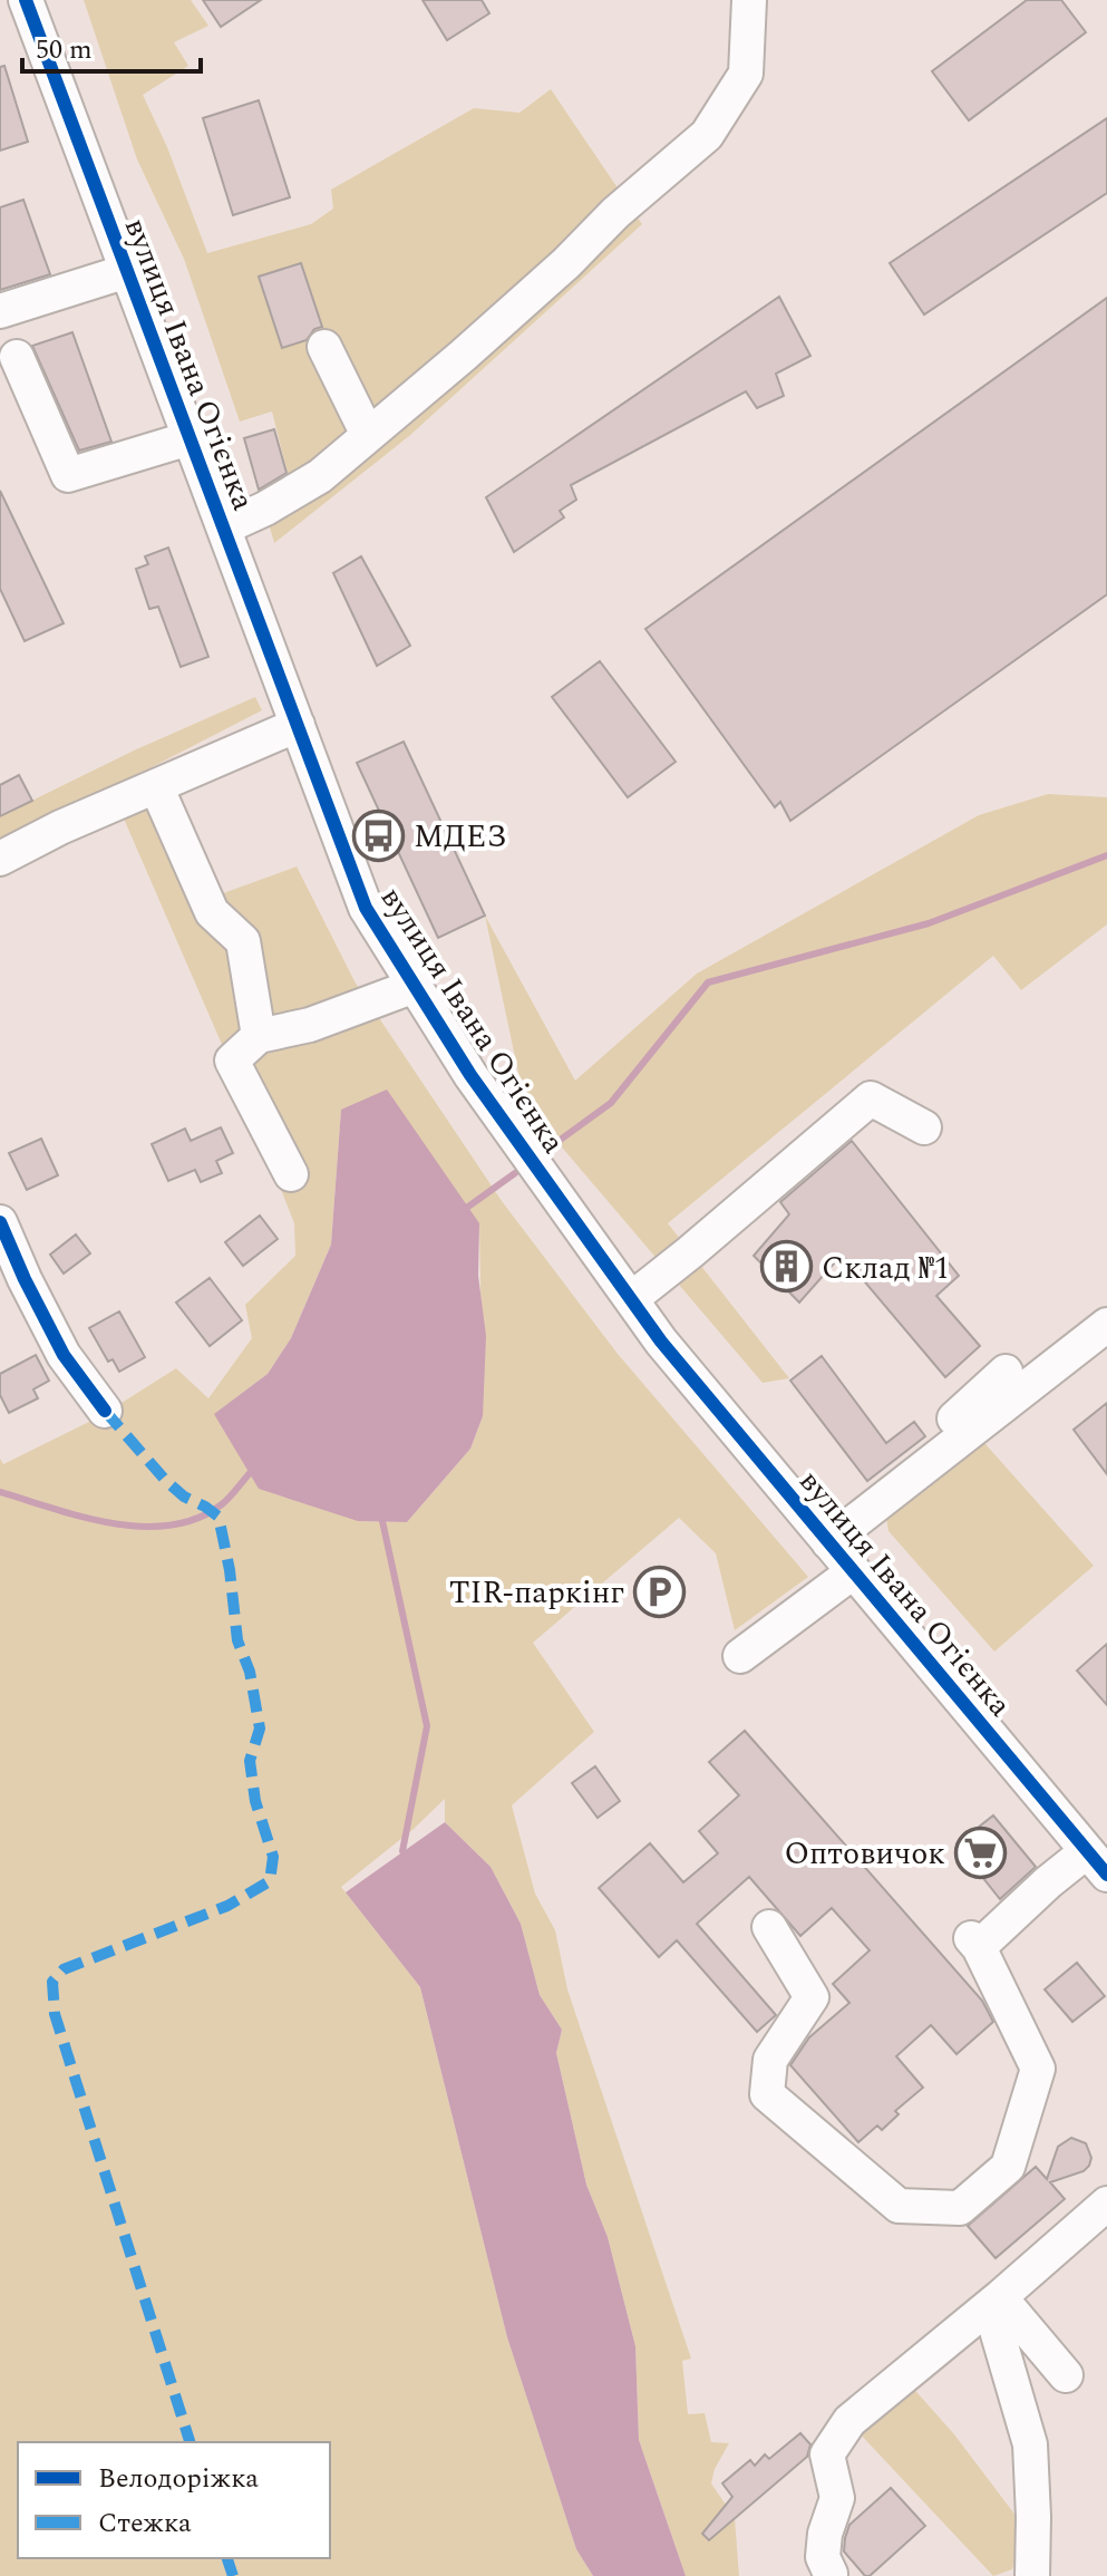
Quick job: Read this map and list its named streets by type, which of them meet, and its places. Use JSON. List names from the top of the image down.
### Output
{
  "streets": {
    "street": ["вулиця Івана Огієнка"]
  },
  "places": {
    "bus stop": ["МДЕЗ"],
    "building": ["Склад №1"],
    "parking": ["TIR-паркінг"],
    "supermarket": ["Оптовичок"]
  },
  "legend": ["Велодоріжка", "Стежка"],
  "scale_bar": "50 m"
}
